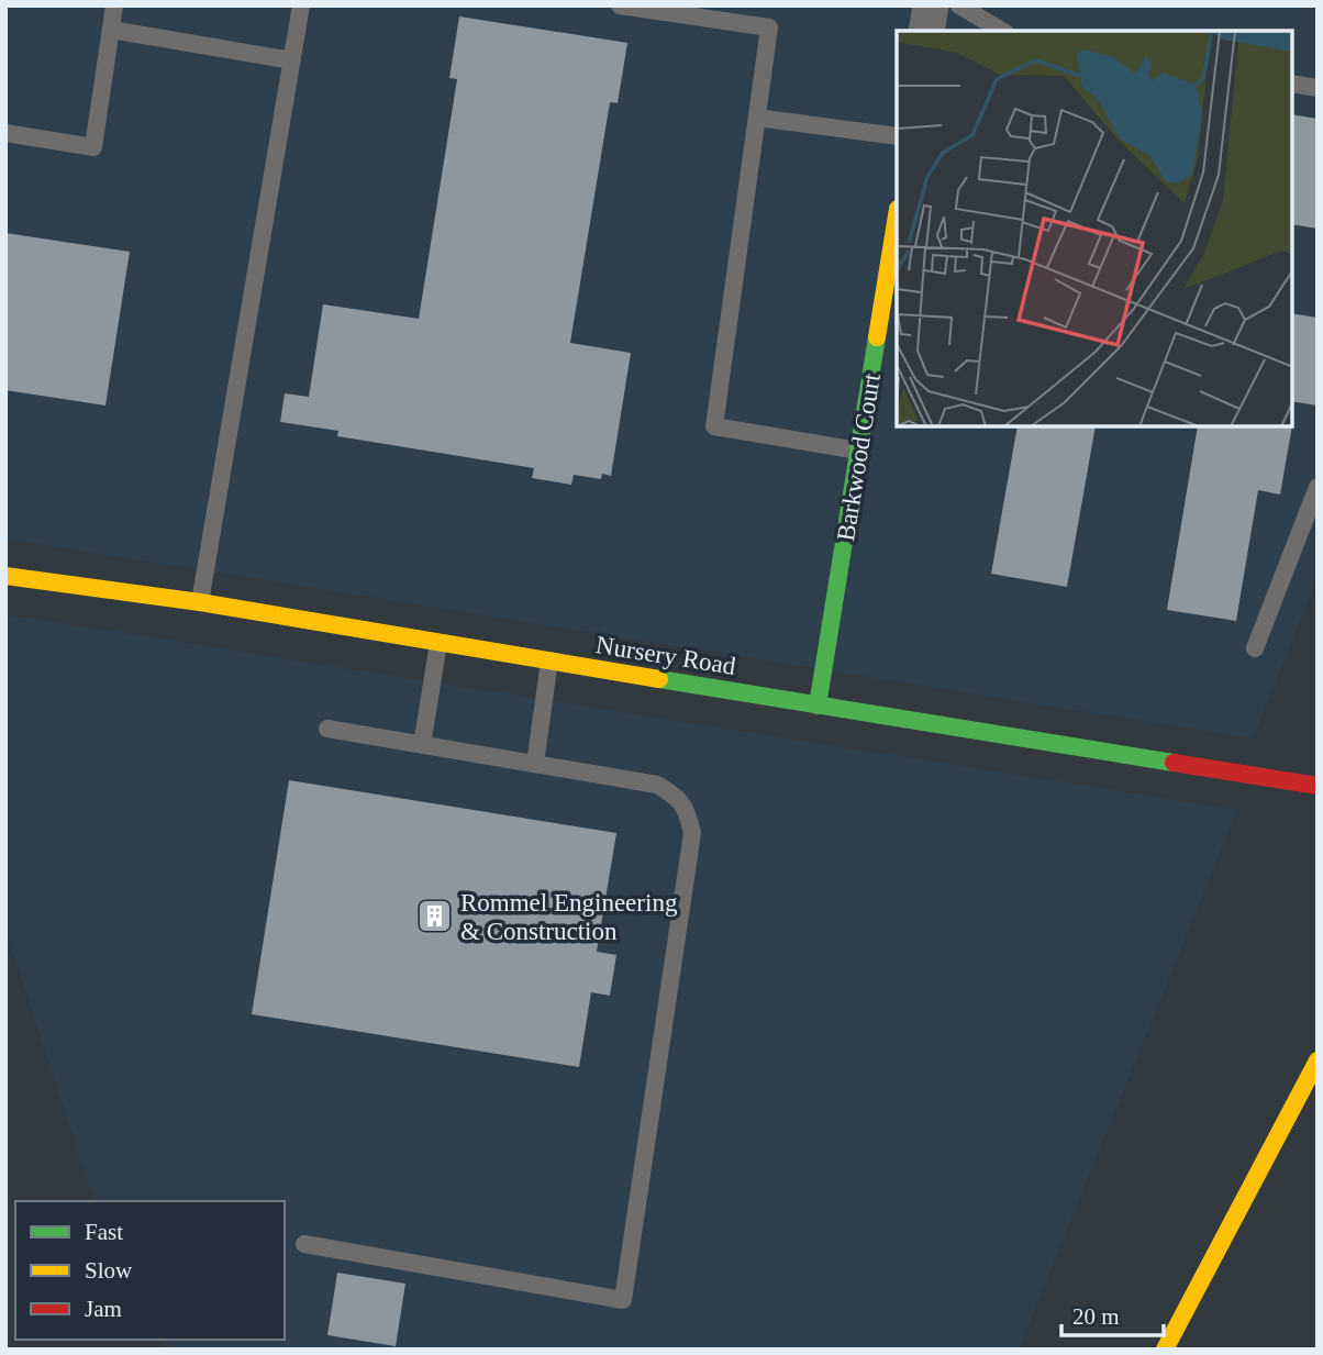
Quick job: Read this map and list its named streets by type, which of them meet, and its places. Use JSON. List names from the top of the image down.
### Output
{
  "streets": {
    "main road": ["Barkwood Court", "Nursery Road"]
  },
  "crossings": [
    ["Barkwood Court", "Nursery Road"]
  ],
  "places": {
    "building": ["Rommel Engineering & Construction"]
  },
  "legend": ["Fast", "Slow", "Jam"],
  "scale_bar": "20 m"
}
